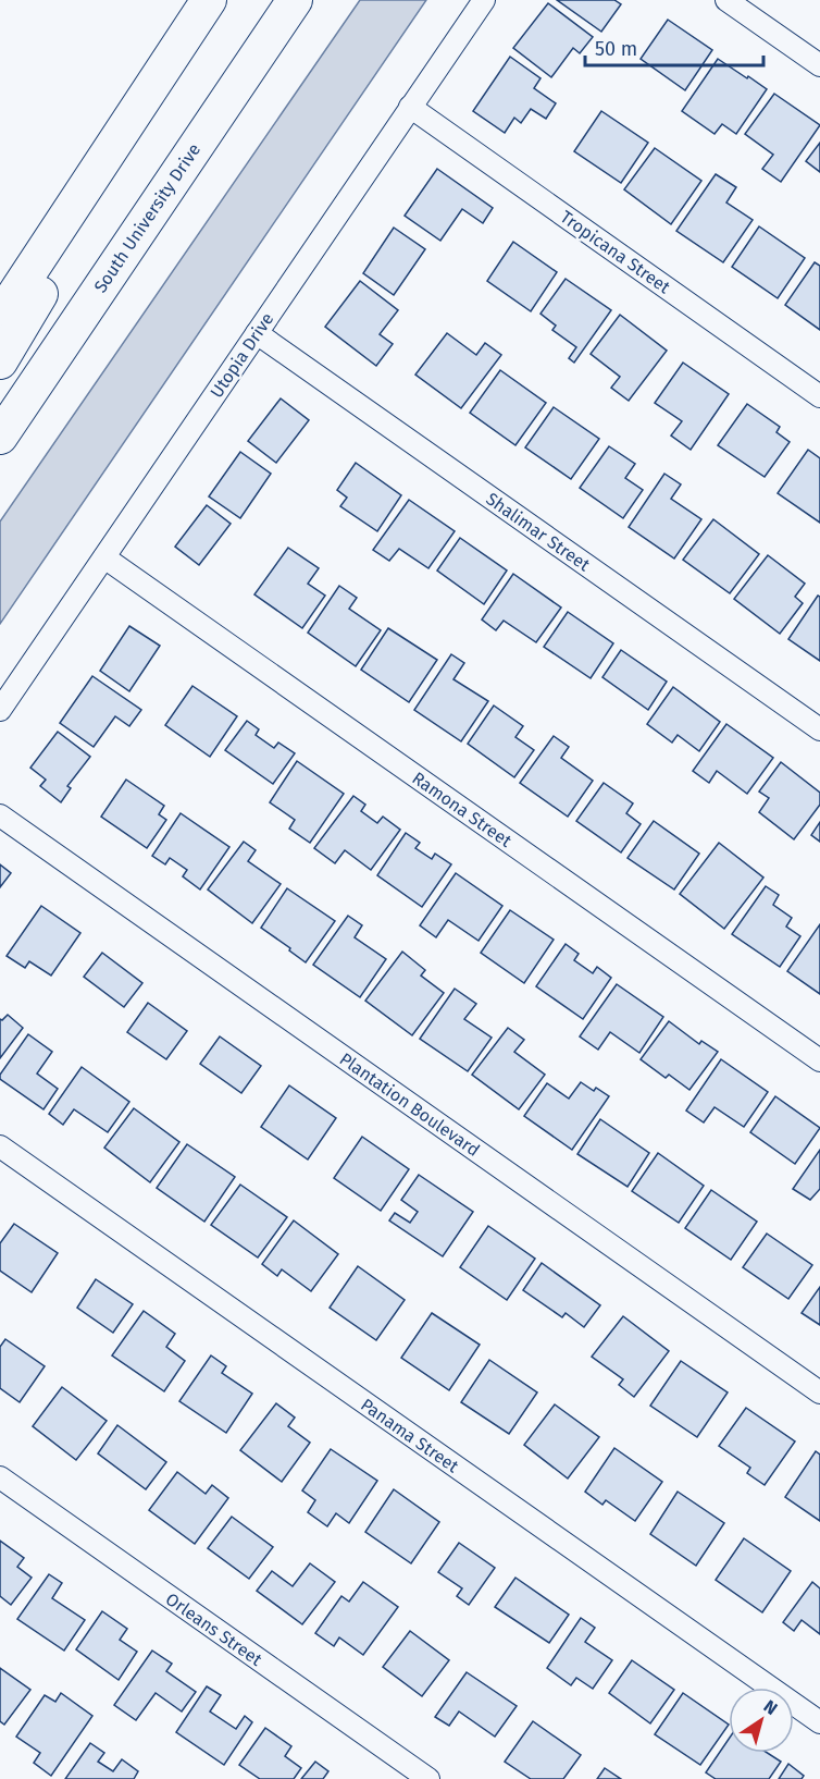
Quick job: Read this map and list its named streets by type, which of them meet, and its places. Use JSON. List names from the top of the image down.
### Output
{
  "streets": {
    "main road": ["South University Drive"],
    "street": [
      "Tropicana Street",
      "Utopia Drive",
      "Shalimar Street",
      "Ramona Street",
      "Plantation Boulevard",
      "Panama Street",
      "Orleans Street"
    ]
  },
  "crossings": [
    ["Tropicana Street", "Utopia Drive"],
    ["Utopia Drive", "Shalimar Street"],
    ["Utopia Drive", "Ramona Street"]
  ],
  "scale_bar": "50 m",
  "north": "top right"
}
